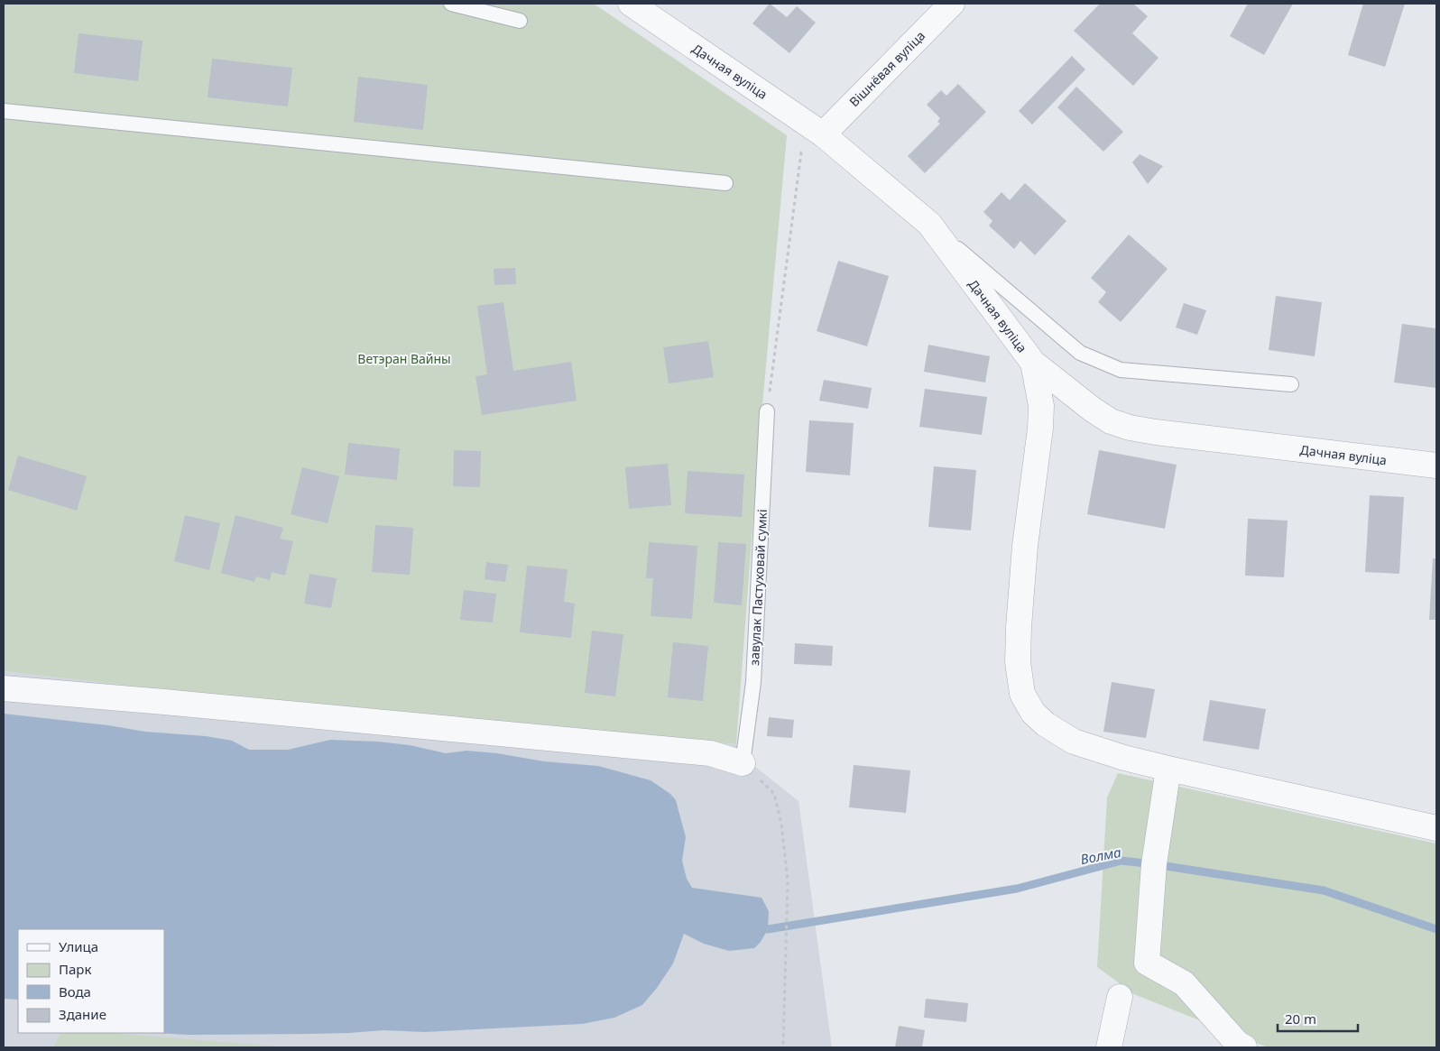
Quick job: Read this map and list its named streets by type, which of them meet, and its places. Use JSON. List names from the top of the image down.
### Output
{
  "streets": {
    "street": ["Вішнёвая вуліца", "Дачная вуліца"],
    "lane": ["завулак Пастуховай сумкі"]
  },
  "crossings": [
    ["Вішнёвая вуліца", "Дачная вуліца"]
  ],
  "water": ["Волма"],
  "parks": ["Ветэран Вайны"],
  "legend": [
    "Улица",
    "Парк",
    "Вода",
    "Здание"
  ],
  "scale_bar": "20 m"
}
